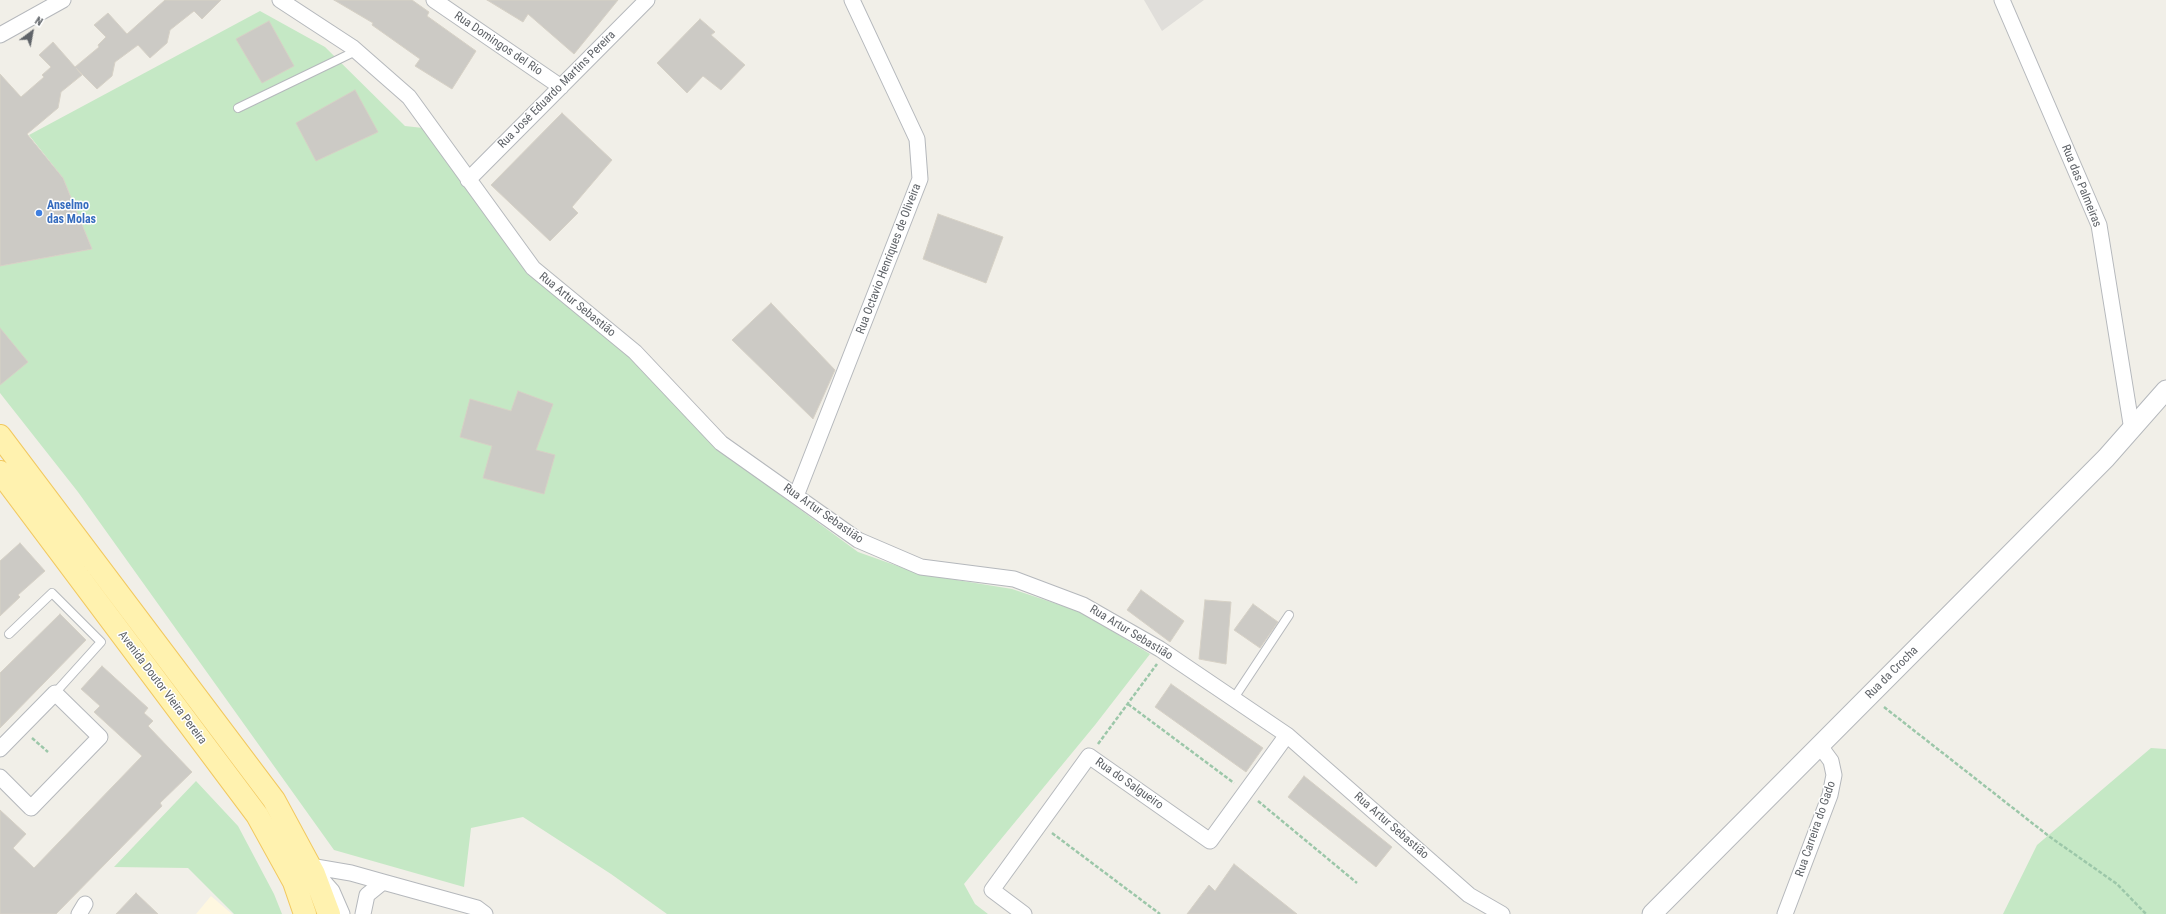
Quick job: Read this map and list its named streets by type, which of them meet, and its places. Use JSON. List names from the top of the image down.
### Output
{
  "streets": {
    "main road": ["Avenida Doutor Vieira Pereira"],
    "street": [
      "Rua Domingos del Rio",
      "Rua José Eduardo Martins Pereira",
      "Rua das Palmeiras",
      "Rua Octavio Henriques de Oliveira",
      "Rua Artur Sebastião",
      "Rua da Crocha",
      "Rua do Salgueiro",
      "Rua Carreira do Gado"
    ]
  },
  "crossings": [
    ["Rua Domingos del Rio", "Rua José Eduardo Martins Pereira"],
    ["Rua José Eduardo Martins Pereira", "Rua Artur Sebastião"],
    ["Rua das Palmeiras", "Rua da Crocha"],
    ["Rua Octavio Henriques de Oliveira", "Rua Artur Sebastião"],
    ["Rua Artur Sebastião", "Rua do Salgueiro"],
    ["Rua da Crocha", "Rua Carreira do Gado"]
  ],
  "places": ["Anselmo das Molas"],
  "north": "top right"
}
